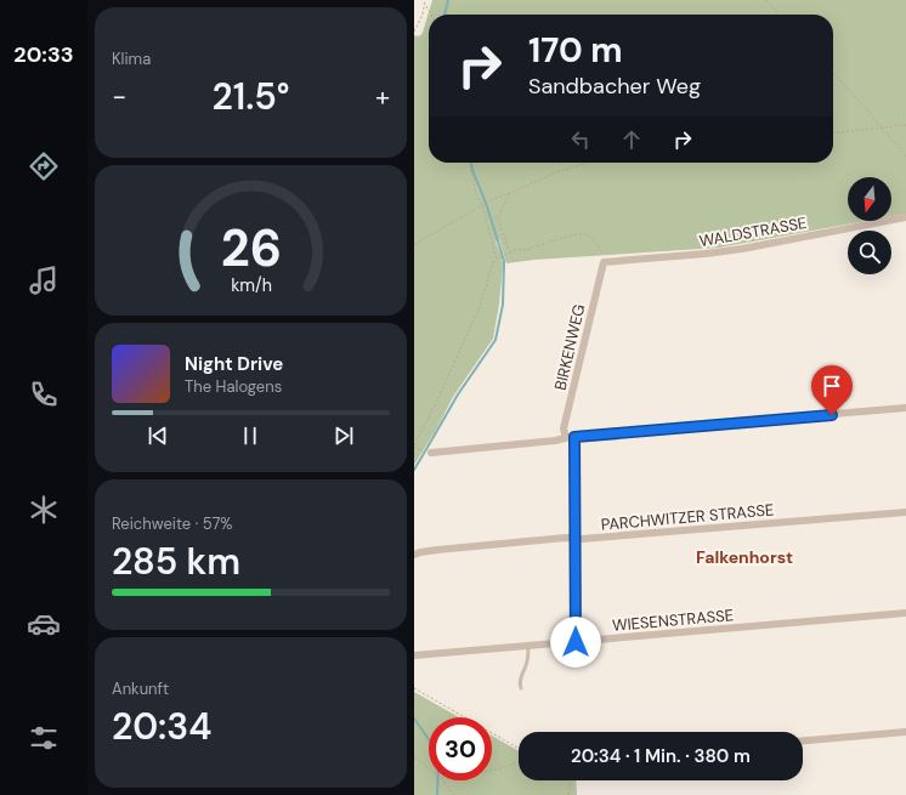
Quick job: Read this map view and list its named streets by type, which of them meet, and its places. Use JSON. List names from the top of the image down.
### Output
{
  "streets": {
    "street": [
      "WALDSTRASSE",
      "BIRKENWEG",
      "PARCHWITZER STRASSE",
      "WIESENSTRASSE"
    ]
  },
  "crossings": [
    ["WALDSTRASSE", "BIRKENWEG"]
  ],
  "districts": ["Falkenhorst"],
  "north": "bottom",
  "page": {
    "tabs": "20:33",
    "tile": [
      "Klima",
      ["Reichweite · 57%", "285 km"],
      ["Ankunft", "20:34"]
    ],
    "turn": ["170 m", "Sandbacher Weg"],
    "heat": ["−", "21.5°", "+"],
    "song": ["Night Drive", "The Halogens"],
    "limit": "30",
    "trip": "20:34 · 1 Min. · 380 m",
    "gauge": ["26", "km/h"]
  }
}
